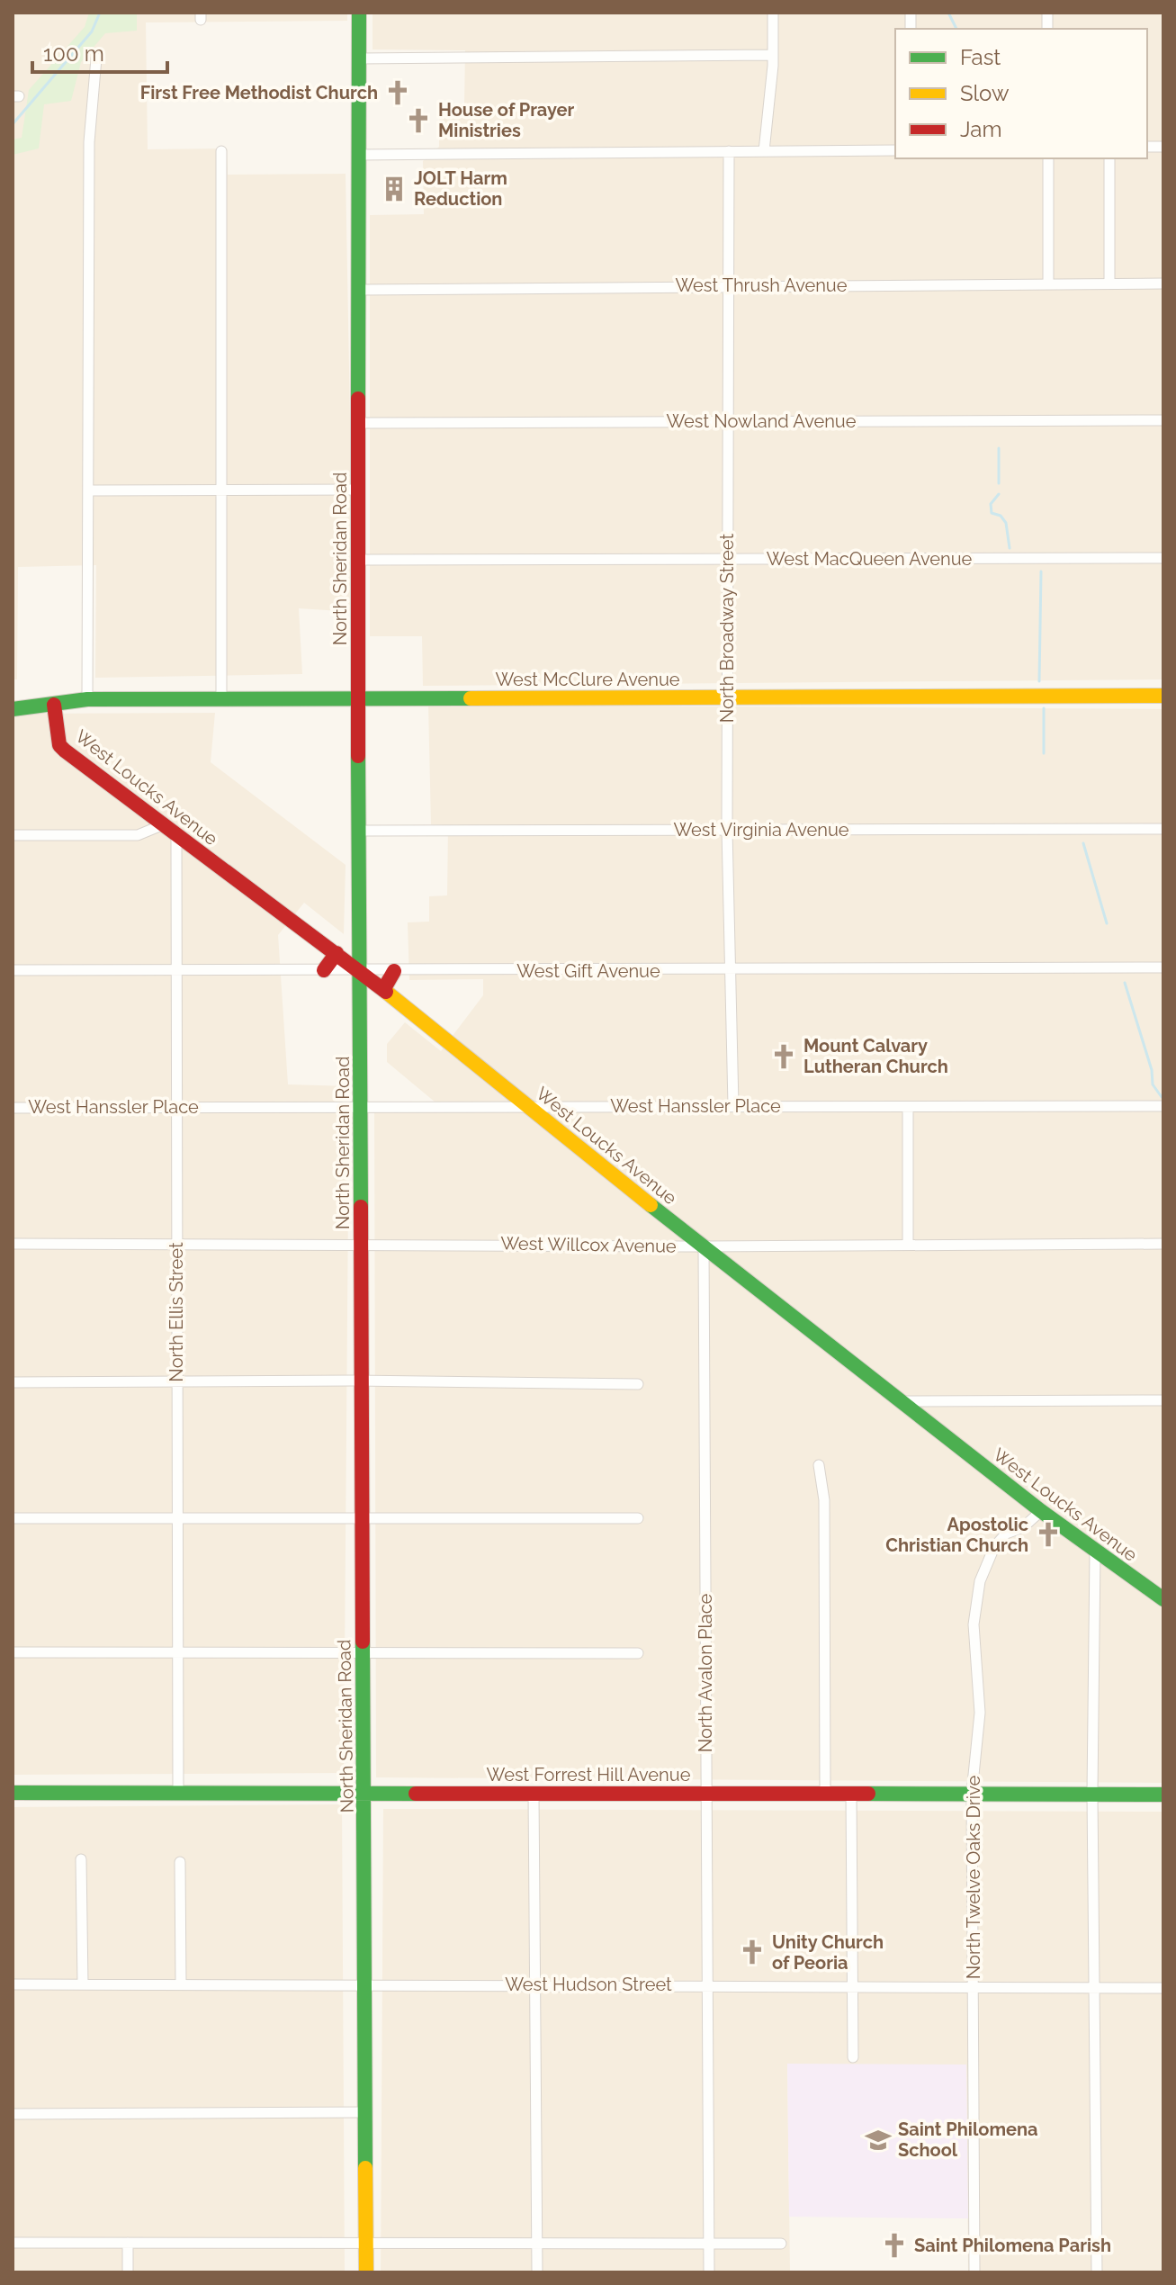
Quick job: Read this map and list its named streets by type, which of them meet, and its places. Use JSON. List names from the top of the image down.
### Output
{
  "streets": {
    "main road": [
      "North Sheridan Road",
      "West McClure Avenue",
      "West Loucks Avenue",
      "West Forrest Hill Avenue"
    ],
    "street": [
      "West Thrush Avenue",
      "West Nowland Avenue",
      "West MacQueen Avenue",
      "North Broadway Street",
      "West Virginia Avenue",
      "West Gift Avenue",
      "West Hanssler Place",
      "West Willcox Avenue",
      "North Ellis Street",
      "North Avalon Place",
      "North Twelve Oaks Drive",
      "West Hudson Street"
    ]
  },
  "crossings": [
    ["West Thrush Avenue", "North Sheridan Road"],
    ["West Thrush Avenue", "North Broadway Street"],
    ["West Nowland Avenue", "North Sheridan Road"],
    ["West Nowland Avenue", "North Broadway Street"],
    ["North Sheridan Road", "West MacQueen Avenue"],
    ["North Sheridan Road", "West McClure Avenue"],
    ["North Sheridan Road", "West Loucks Avenue"],
    ["North Sheridan Road", "West Virginia Avenue"],
    ["North Sheridan Road", "West Gift Avenue"],
    ["North Sheridan Road", "West Hanssler Place"],
    ["North Sheridan Road", "West Willcox Avenue"],
    ["North Sheridan Road", "West Forrest Hill Avenue"],
    ["North Sheridan Road", "West Hudson Street"],
    ["West MacQueen Avenue", "North Broadway Street"],
    ["North Broadway Street", "West McClure Avenue"],
    ["North Broadway Street", "West Virginia Avenue"],
    ["North Broadway Street", "West Gift Avenue"],
    ["North Broadway Street", "West Hanssler Place"],
    ["West McClure Avenue", "West Loucks Avenue"],
    ["West Loucks Avenue", "West Gift Avenue"],
    ["West Loucks Avenue", "West Hanssler Place"],
    ["West Loucks Avenue", "West Willcox Avenue"],
    ["West Loucks Avenue", "North Ellis Street"],
    ["West Loucks Avenue", "North Avalon Place"],
    ["West Loucks Avenue", "North Twelve Oaks Drive"],
    ["West Gift Avenue", "North Ellis Street"],
    ["West Hanssler Place", "North Ellis Street"],
    ["West Willcox Avenue", "North Ellis Street"],
    ["West Willcox Avenue", "North Avalon Place"],
    ["North Ellis Street", "West Forrest Hill Avenue"],
    ["North Avalon Place", "West Forrest Hill Avenue"],
    ["North Avalon Place", "West Hudson Street"],
    ["West Forrest Hill Avenue", "North Twelve Oaks Drive"],
    ["North Twelve Oaks Drive", "West Hudson Street"]
  ],
  "places": {
    "church": [
      "First Free Methodist Church",
      "House of Prayer Ministries",
      "Mount Calvary Lutheran Church",
      "Apostolic Christian Church",
      "Unity Church of Peoria",
      "Saint Philomena Parish"
    ],
    "building": ["JOLT Harm Reduction"],
    "school or university": ["Saint Philomena School"]
  },
  "legend": ["Fast", "Slow", "Jam"],
  "scale_bar": "100 m"
}
